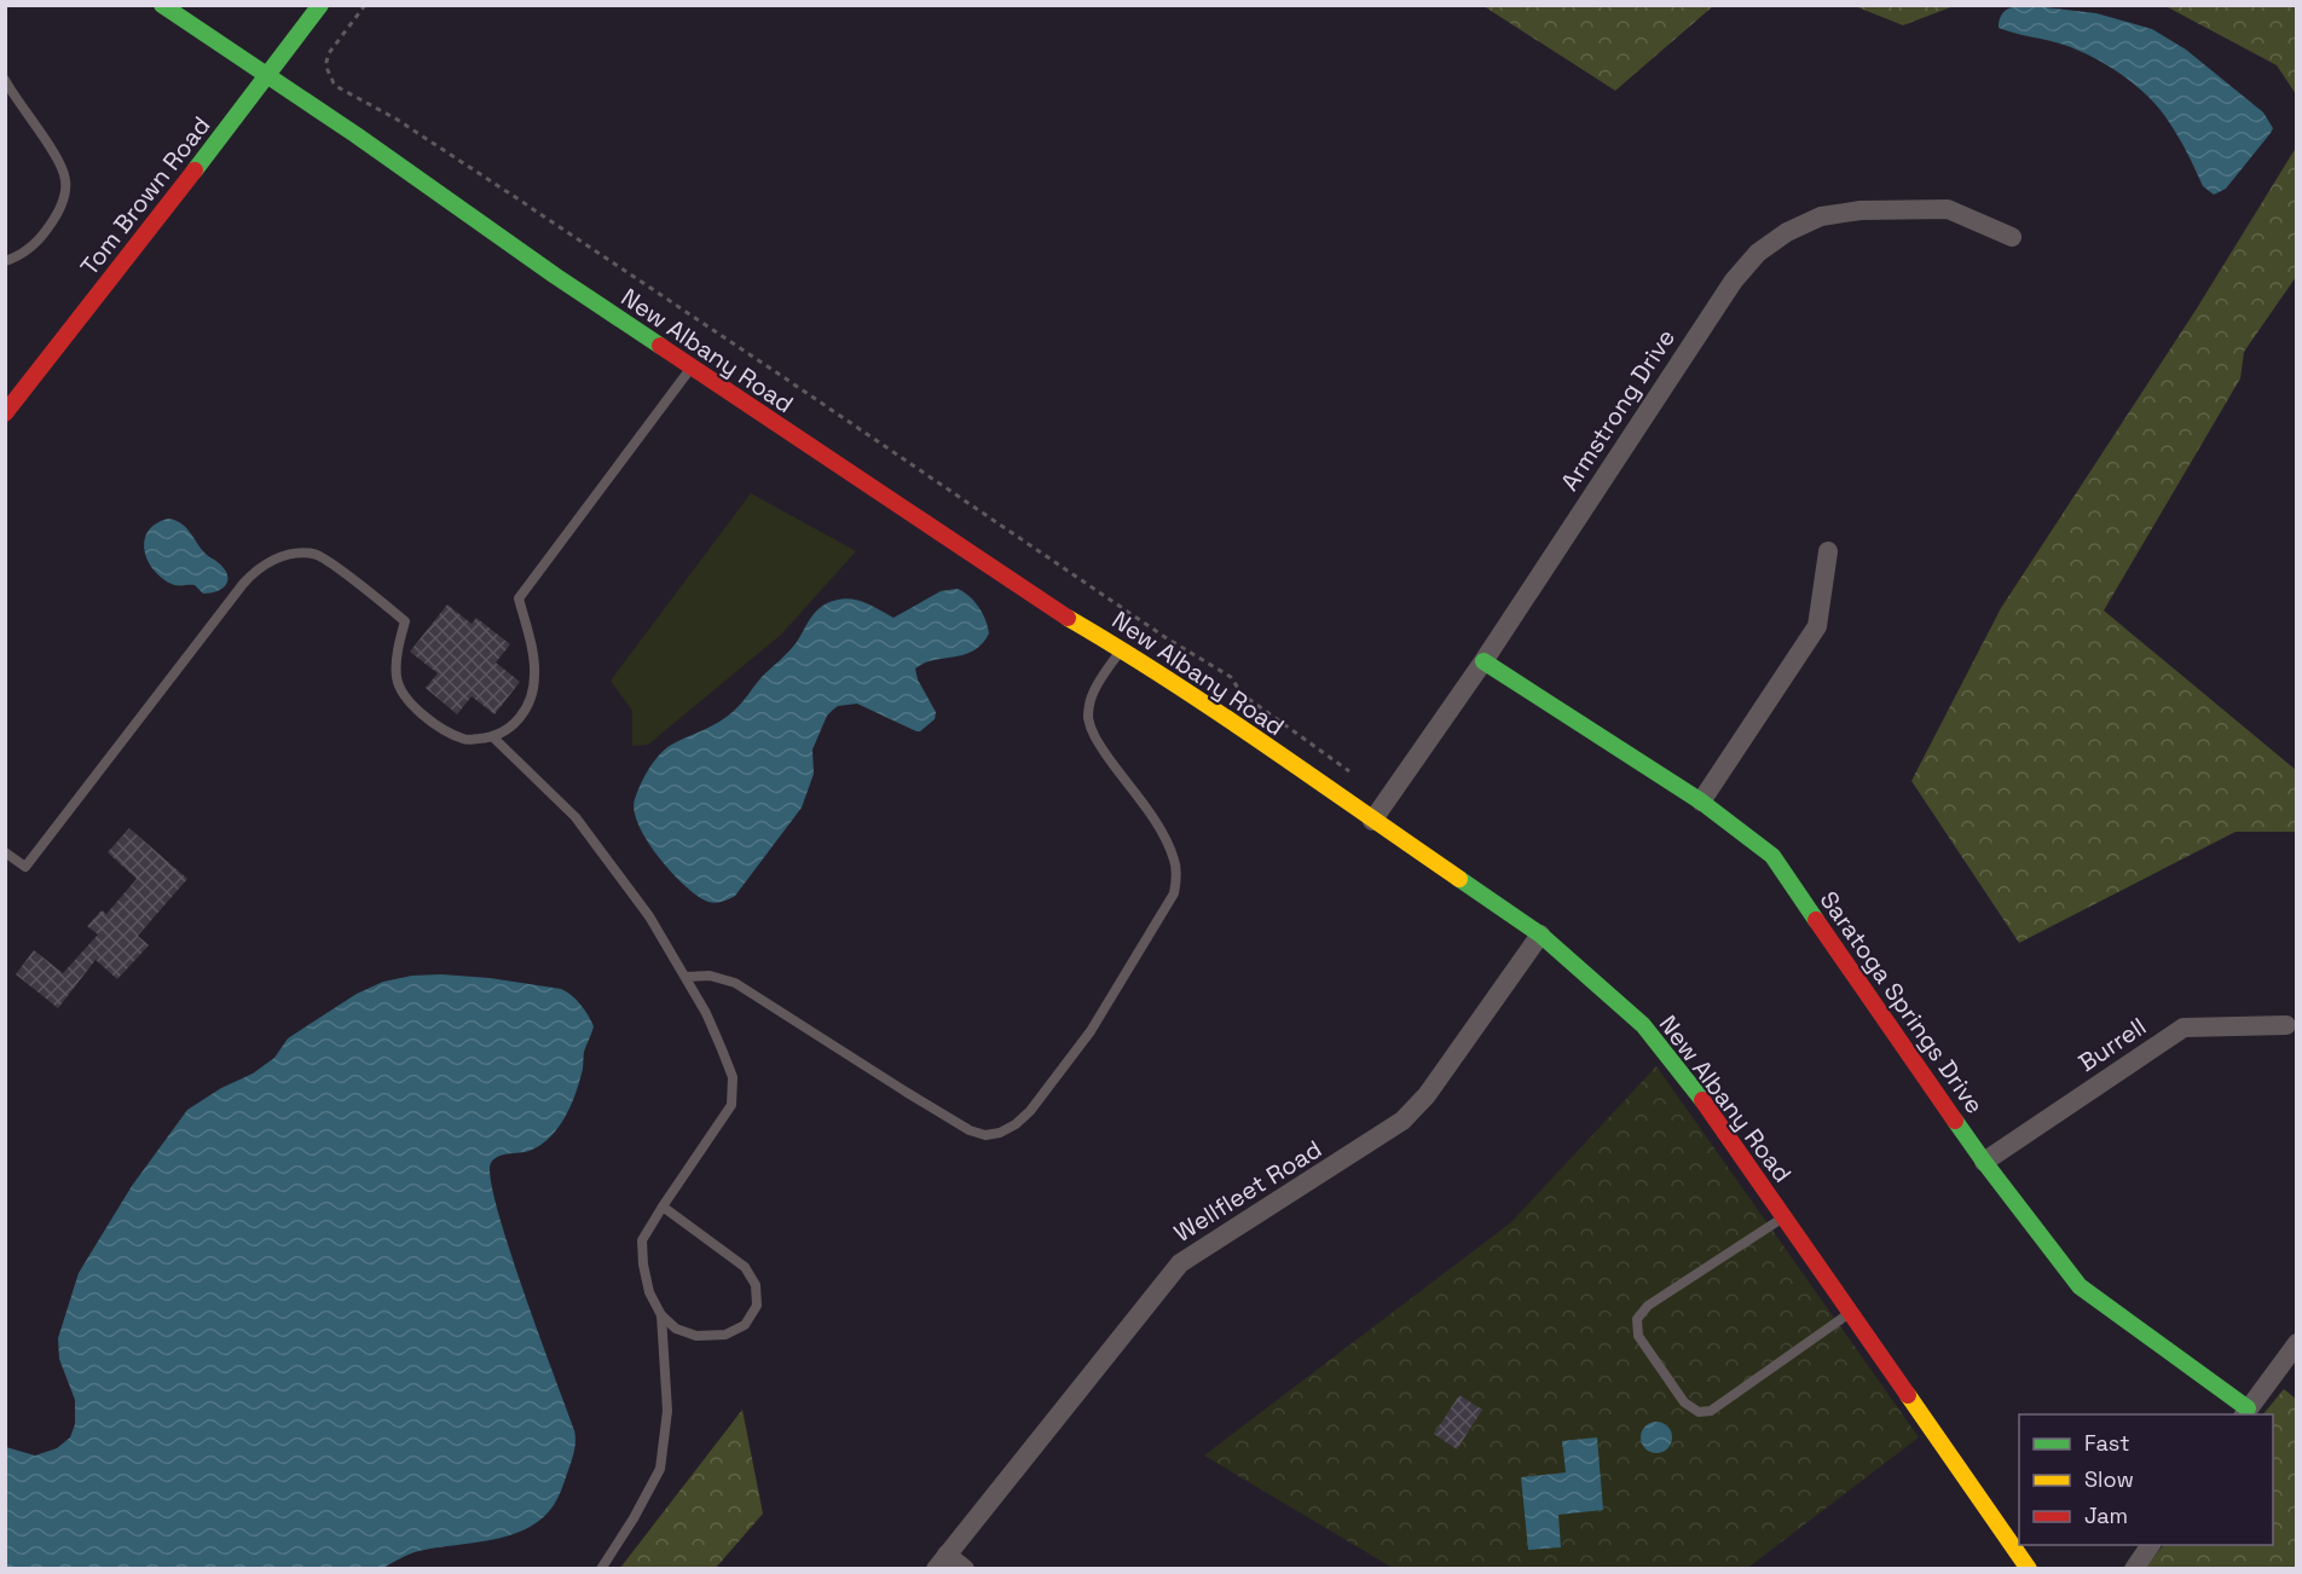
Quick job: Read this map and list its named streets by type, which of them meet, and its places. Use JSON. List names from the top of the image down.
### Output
{
  "streets": {
    "street": [
      "Tom Brown Road",
      "New Albany Road",
      "Armstrong Drive",
      "Saratoga Springs Drive",
      "Burrell",
      "Wellfleet Road"
    ]
  },
  "crossings": [
    ["Tom Brown Road", "New Albany Road"],
    ["New Albany Road", "Armstrong Drive"],
    ["New Albany Road", "Wellfleet Road"],
    ["Armstrong Drive", "Saratoga Springs Drive"],
    ["Saratoga Springs Drive", "Burrell"]
  ],
  "legend": ["Fast", "Slow", "Jam"]
}
